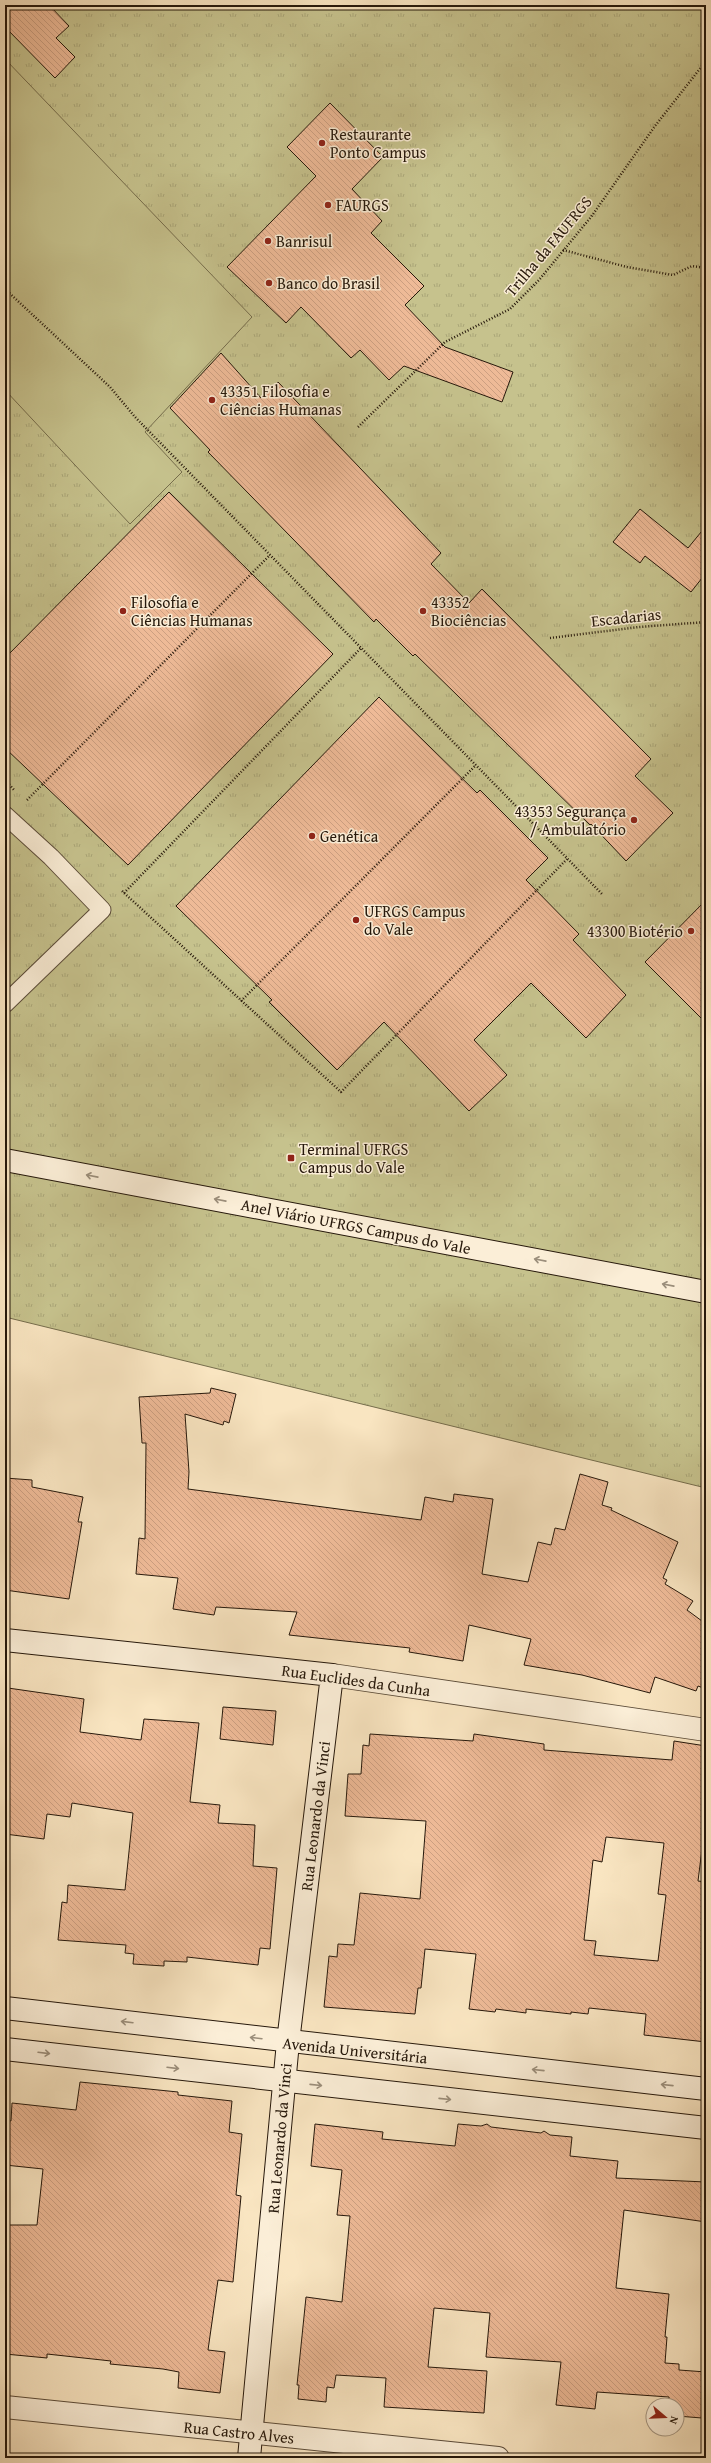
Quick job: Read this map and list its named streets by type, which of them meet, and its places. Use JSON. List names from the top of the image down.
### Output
{
  "streets": {
    "street": [
      "Anel Viário UFRGS Campus do Vale",
      "Rua Euclides da Cunha",
      "Rua Leonardo da Vinci",
      "Avenida Universitária",
      "Rua Castro Alves"
    ],
    "path": ["Trilha da FAUFRGS", "Escadarias"]
  },
  "crossings": [
    ["Rua Euclides da Cunha", "Rua Leonardo da Vinci"],
    ["Rua Leonardo da Vinci", "Avenida Universitária"],
    ["Rua Leonardo da Vinci", "Rua Castro Alves"]
  ],
  "one_way": ["Anel Viário UFRGS Campus do Vale"],
  "places": {
    "other": [
      "Restaurante Ponto Campus",
      "FAURGS",
      "Banrisul",
      "Banco do Brasil",
      "43351 Filosofia e Ciências Humanas",
      "Filosofia e Ciências Humanas",
      "43352 Biociências",
      "43353 Segurança / Ambulatório",
      "Genética",
      "UFRGS Campus do Vale",
      "43300 Biotério"
    ],
    "transit": ["Terminal UFRGS Campus do Vale"]
  },
  "north": "right"
}
